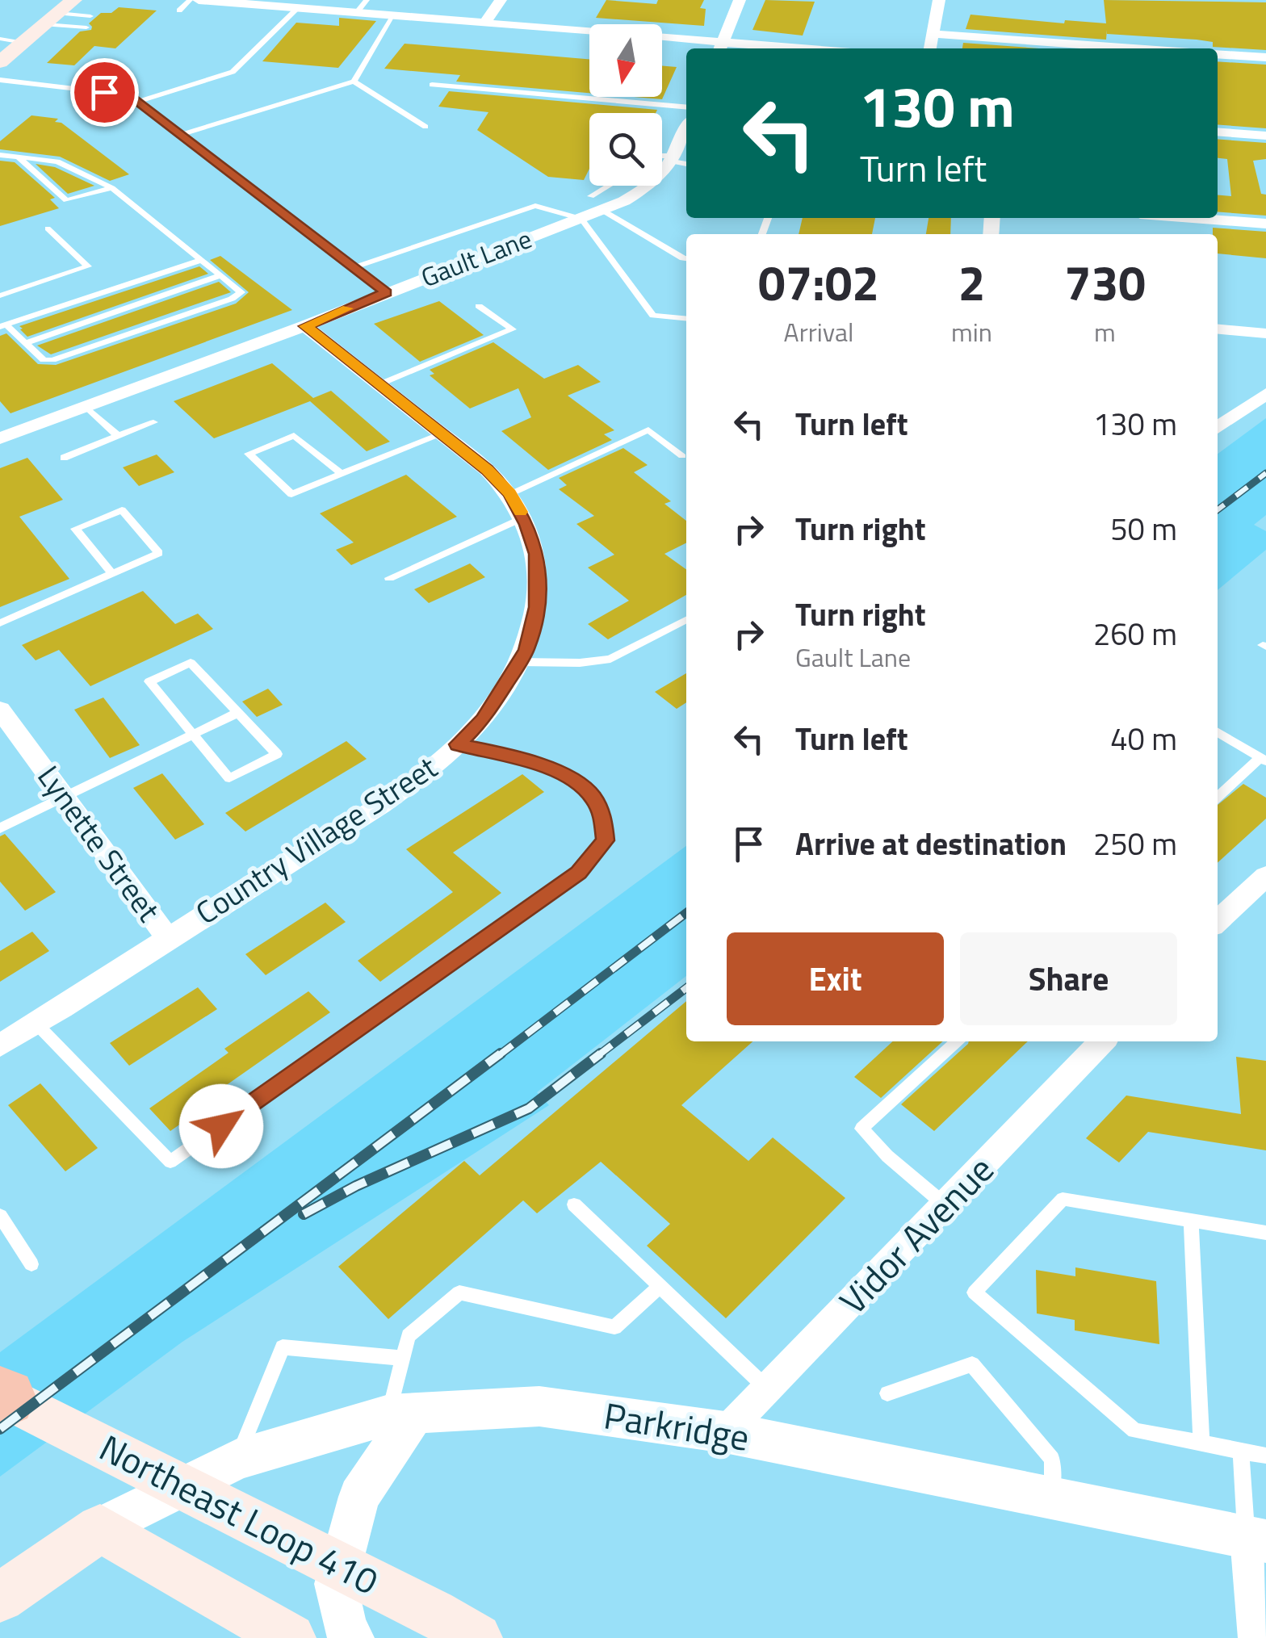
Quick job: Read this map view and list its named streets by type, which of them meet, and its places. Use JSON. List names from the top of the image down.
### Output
{
  "streets": {
    "main road": ["Northeast Loop 410"],
    "street": [
      "Gault Lane",
      "Country Village Street",
      "Lynette Street",
      "Vidor Avenue",
      "Parkridge"
    ]
  },
  "crossings": [
    ["Gault Lane", "Country Village Street"],
    ["Country Village Street", "Lynette Street"],
    ["Vidor Avenue", "Parkridge"]
  ],
  "north": "bottom",
  "page": {
    "turn": ["130 m", "Turn left"],
    "eta": [
      "07:02",
      "Arrival",
      "2",
      "min",
      "730",
      "m"
    ],
    "list": [
      {
        "name": "Turn left",
        "value": "130 m"
      },
      {
        "name": "Turn right",
        "value": "50 m"
      },
      {
        "name": "Turn right",
        "note": "Gault Lane",
        "value": "260 m"
      },
      {
        "name": "Turn left",
        "value": "40 m"
      },
      {
        "name": "Arrive at destination",
        "value": "250 m"
      }
    ],
    "buttons": ["Exit", "Share"]
  }
}
